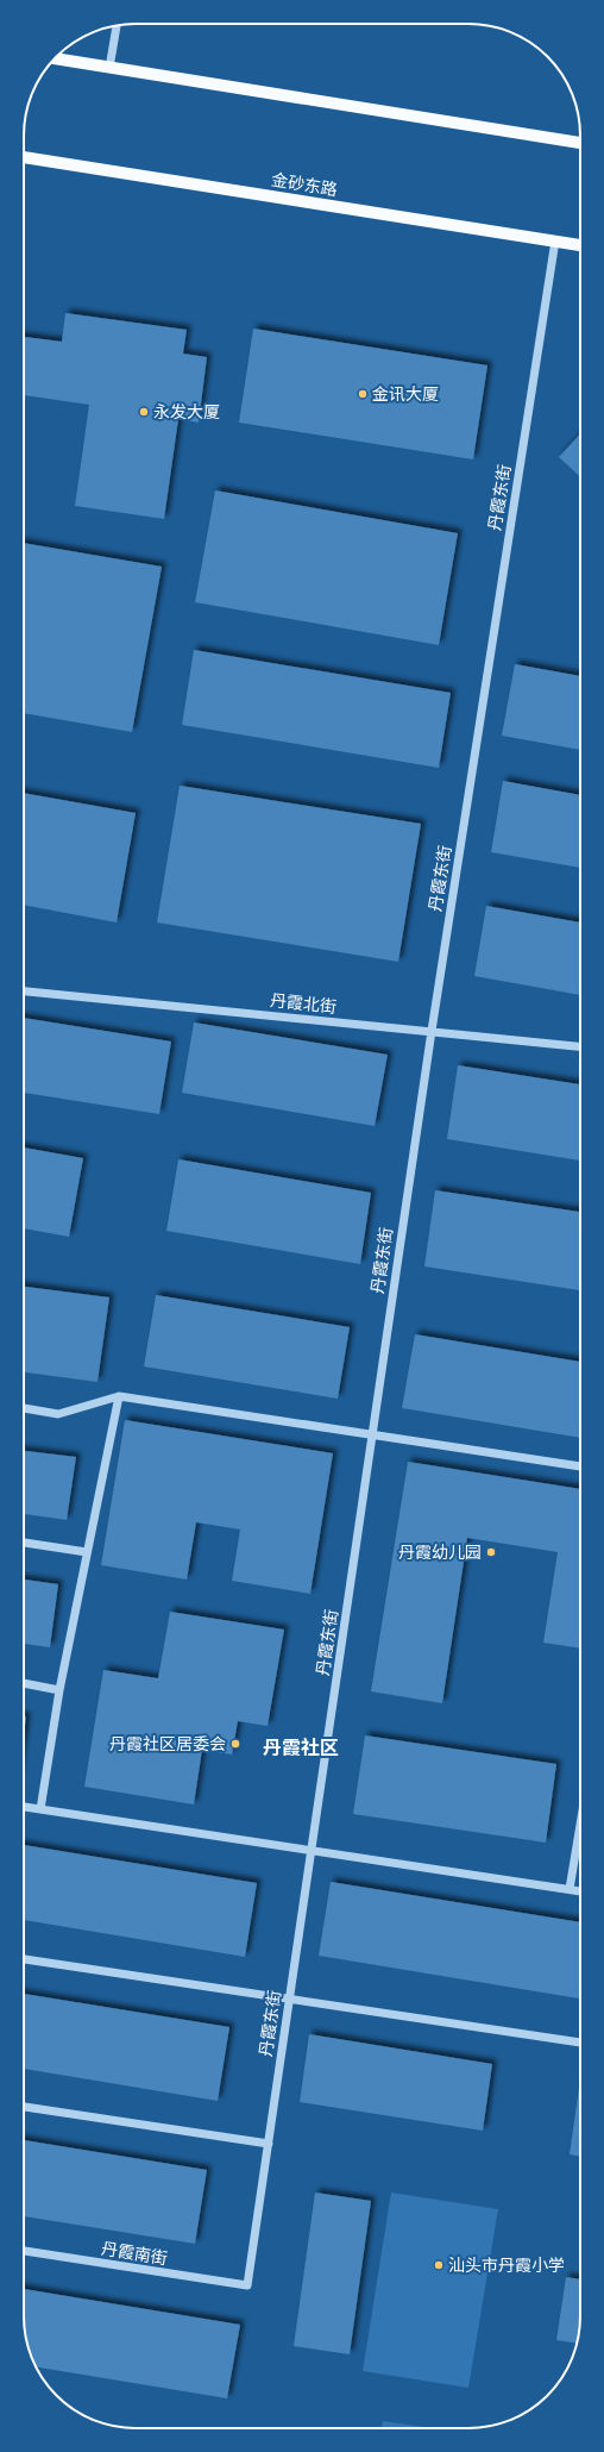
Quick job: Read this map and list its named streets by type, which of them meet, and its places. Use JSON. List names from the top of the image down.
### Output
{
  "streets": {
    "main road": ["金砂东路"],
    "street": ["丹霞东街", "丹霞北街", "丹霞南街"]
  },
  "crossings": [
    ["金砂东路", "丹霞东街"],
    ["丹霞东街", "丹霞北街"],
    ["丹霞东街", "丹霞南街"]
  ],
  "districts": ["丹霞社区"],
  "places": [
    "金讯大厦",
    "永发大厦",
    "丹霞幼儿园",
    "丹霞社区居委会",
    "汕头市丹霞小学"
  ]
}
